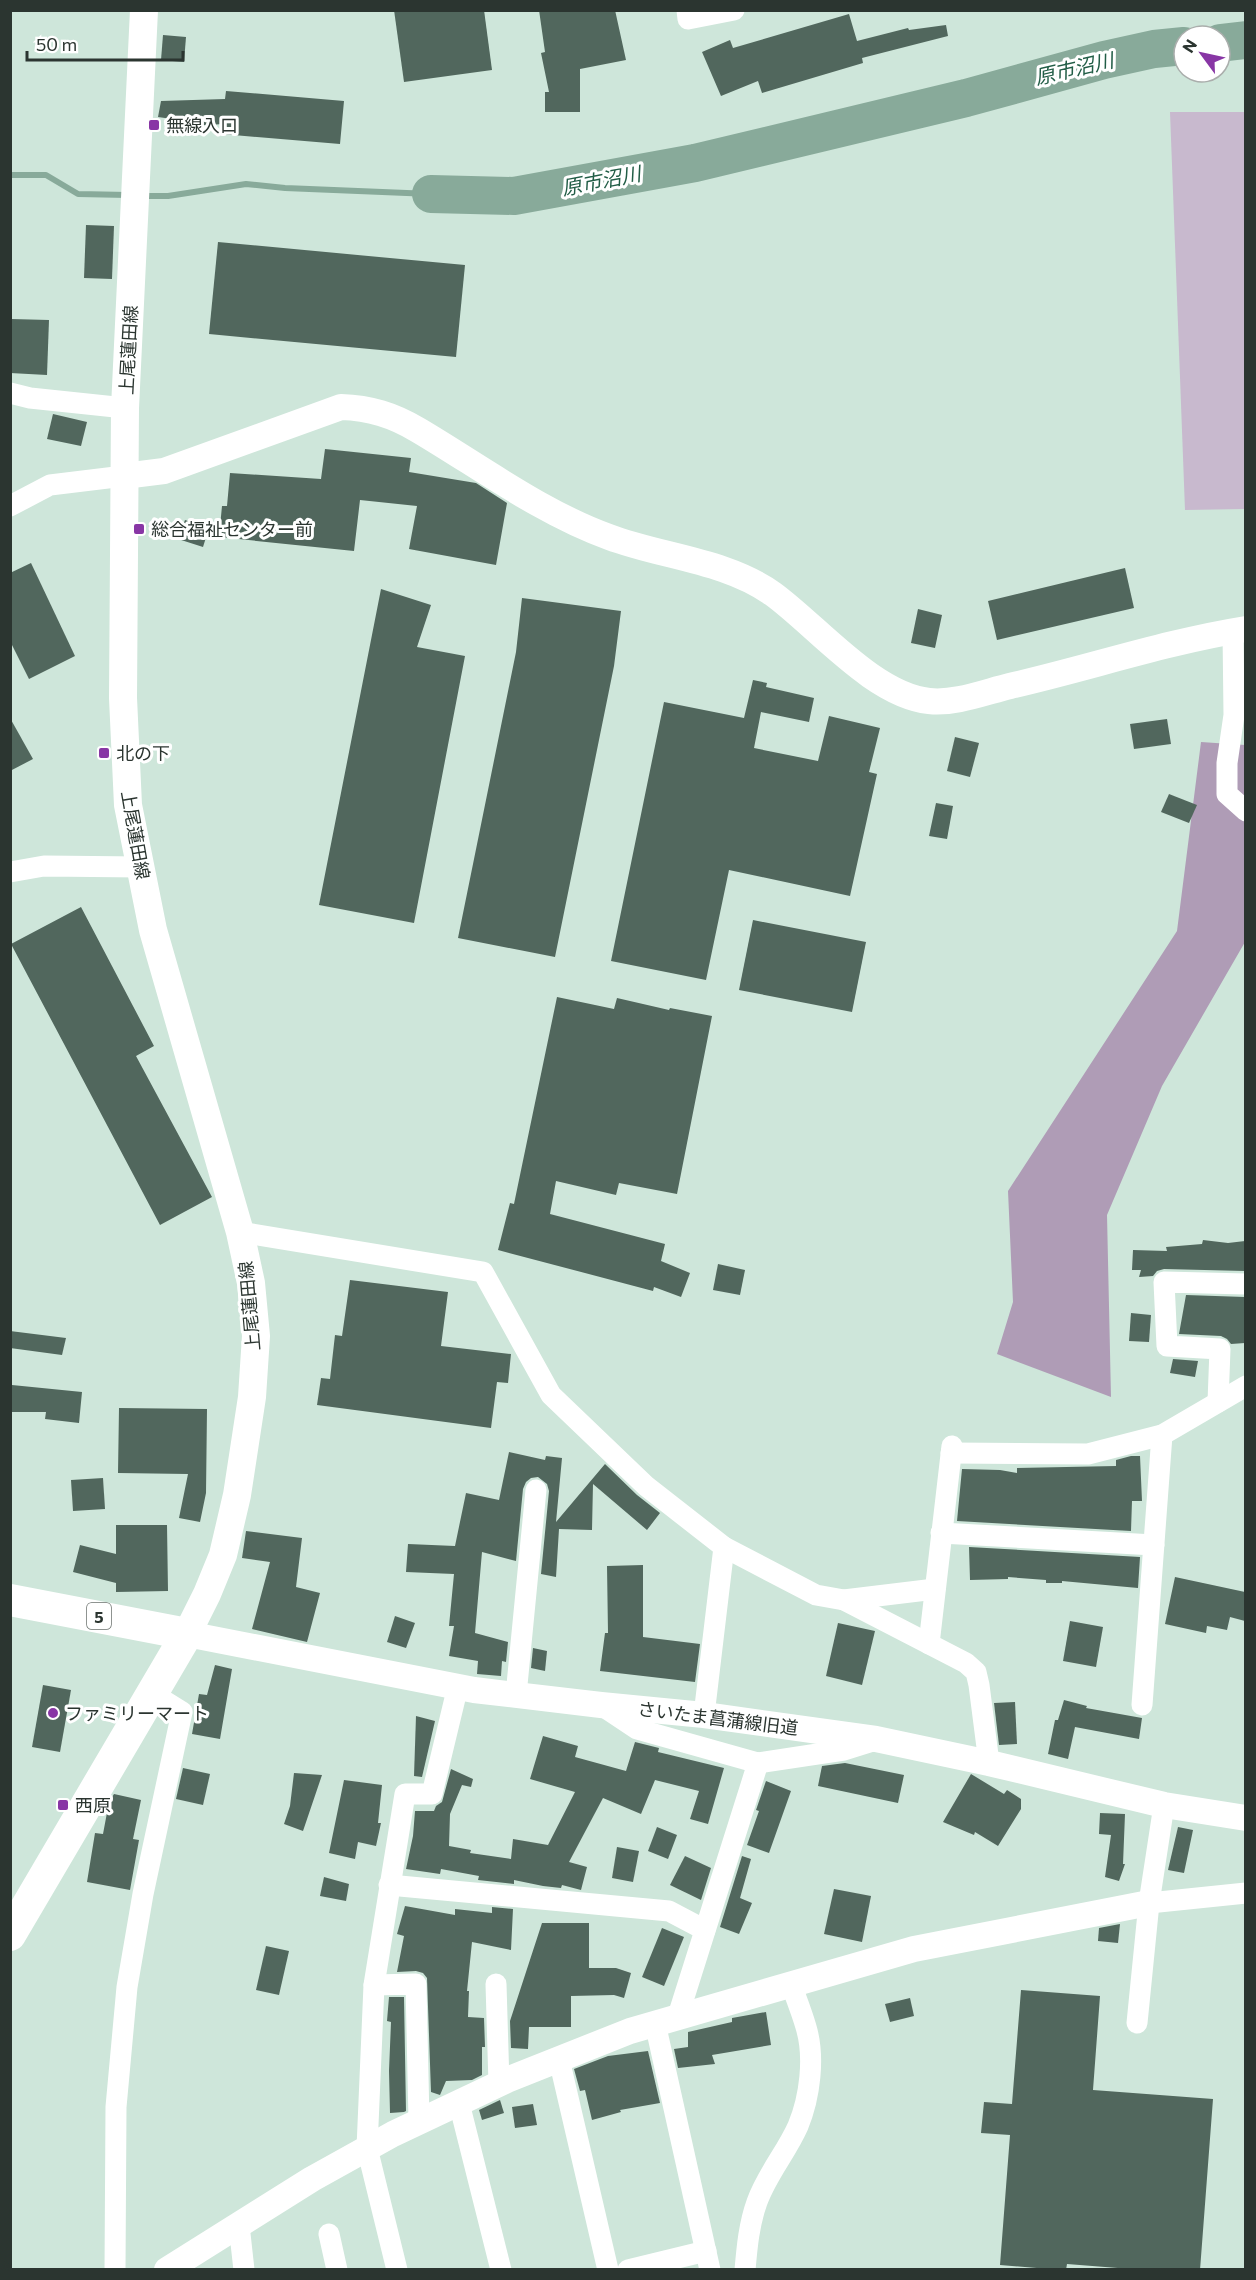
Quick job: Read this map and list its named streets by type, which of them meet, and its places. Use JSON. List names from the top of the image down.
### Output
{
  "streets": {
    "main road": ["上尾蓮田線", "5"],
    "street": ["さいたま菖蒲線旧道"]
  },
  "crossings": [
    ["上尾蓮田線", "5"],
    ["上尾蓮田線", "さいたま菖蒲線旧道"],
    ["5", "さいたま菖蒲線旧道"]
  ],
  "water": ["原市沼川"],
  "places": {
    "transit": [
      "無線入口",
      "総合福祉センター前",
      "北の下",
      "西原"
    ],
    "other": ["ファミリーマート"]
  },
  "scale_bar": "50 m",
  "north": "top left"
}
